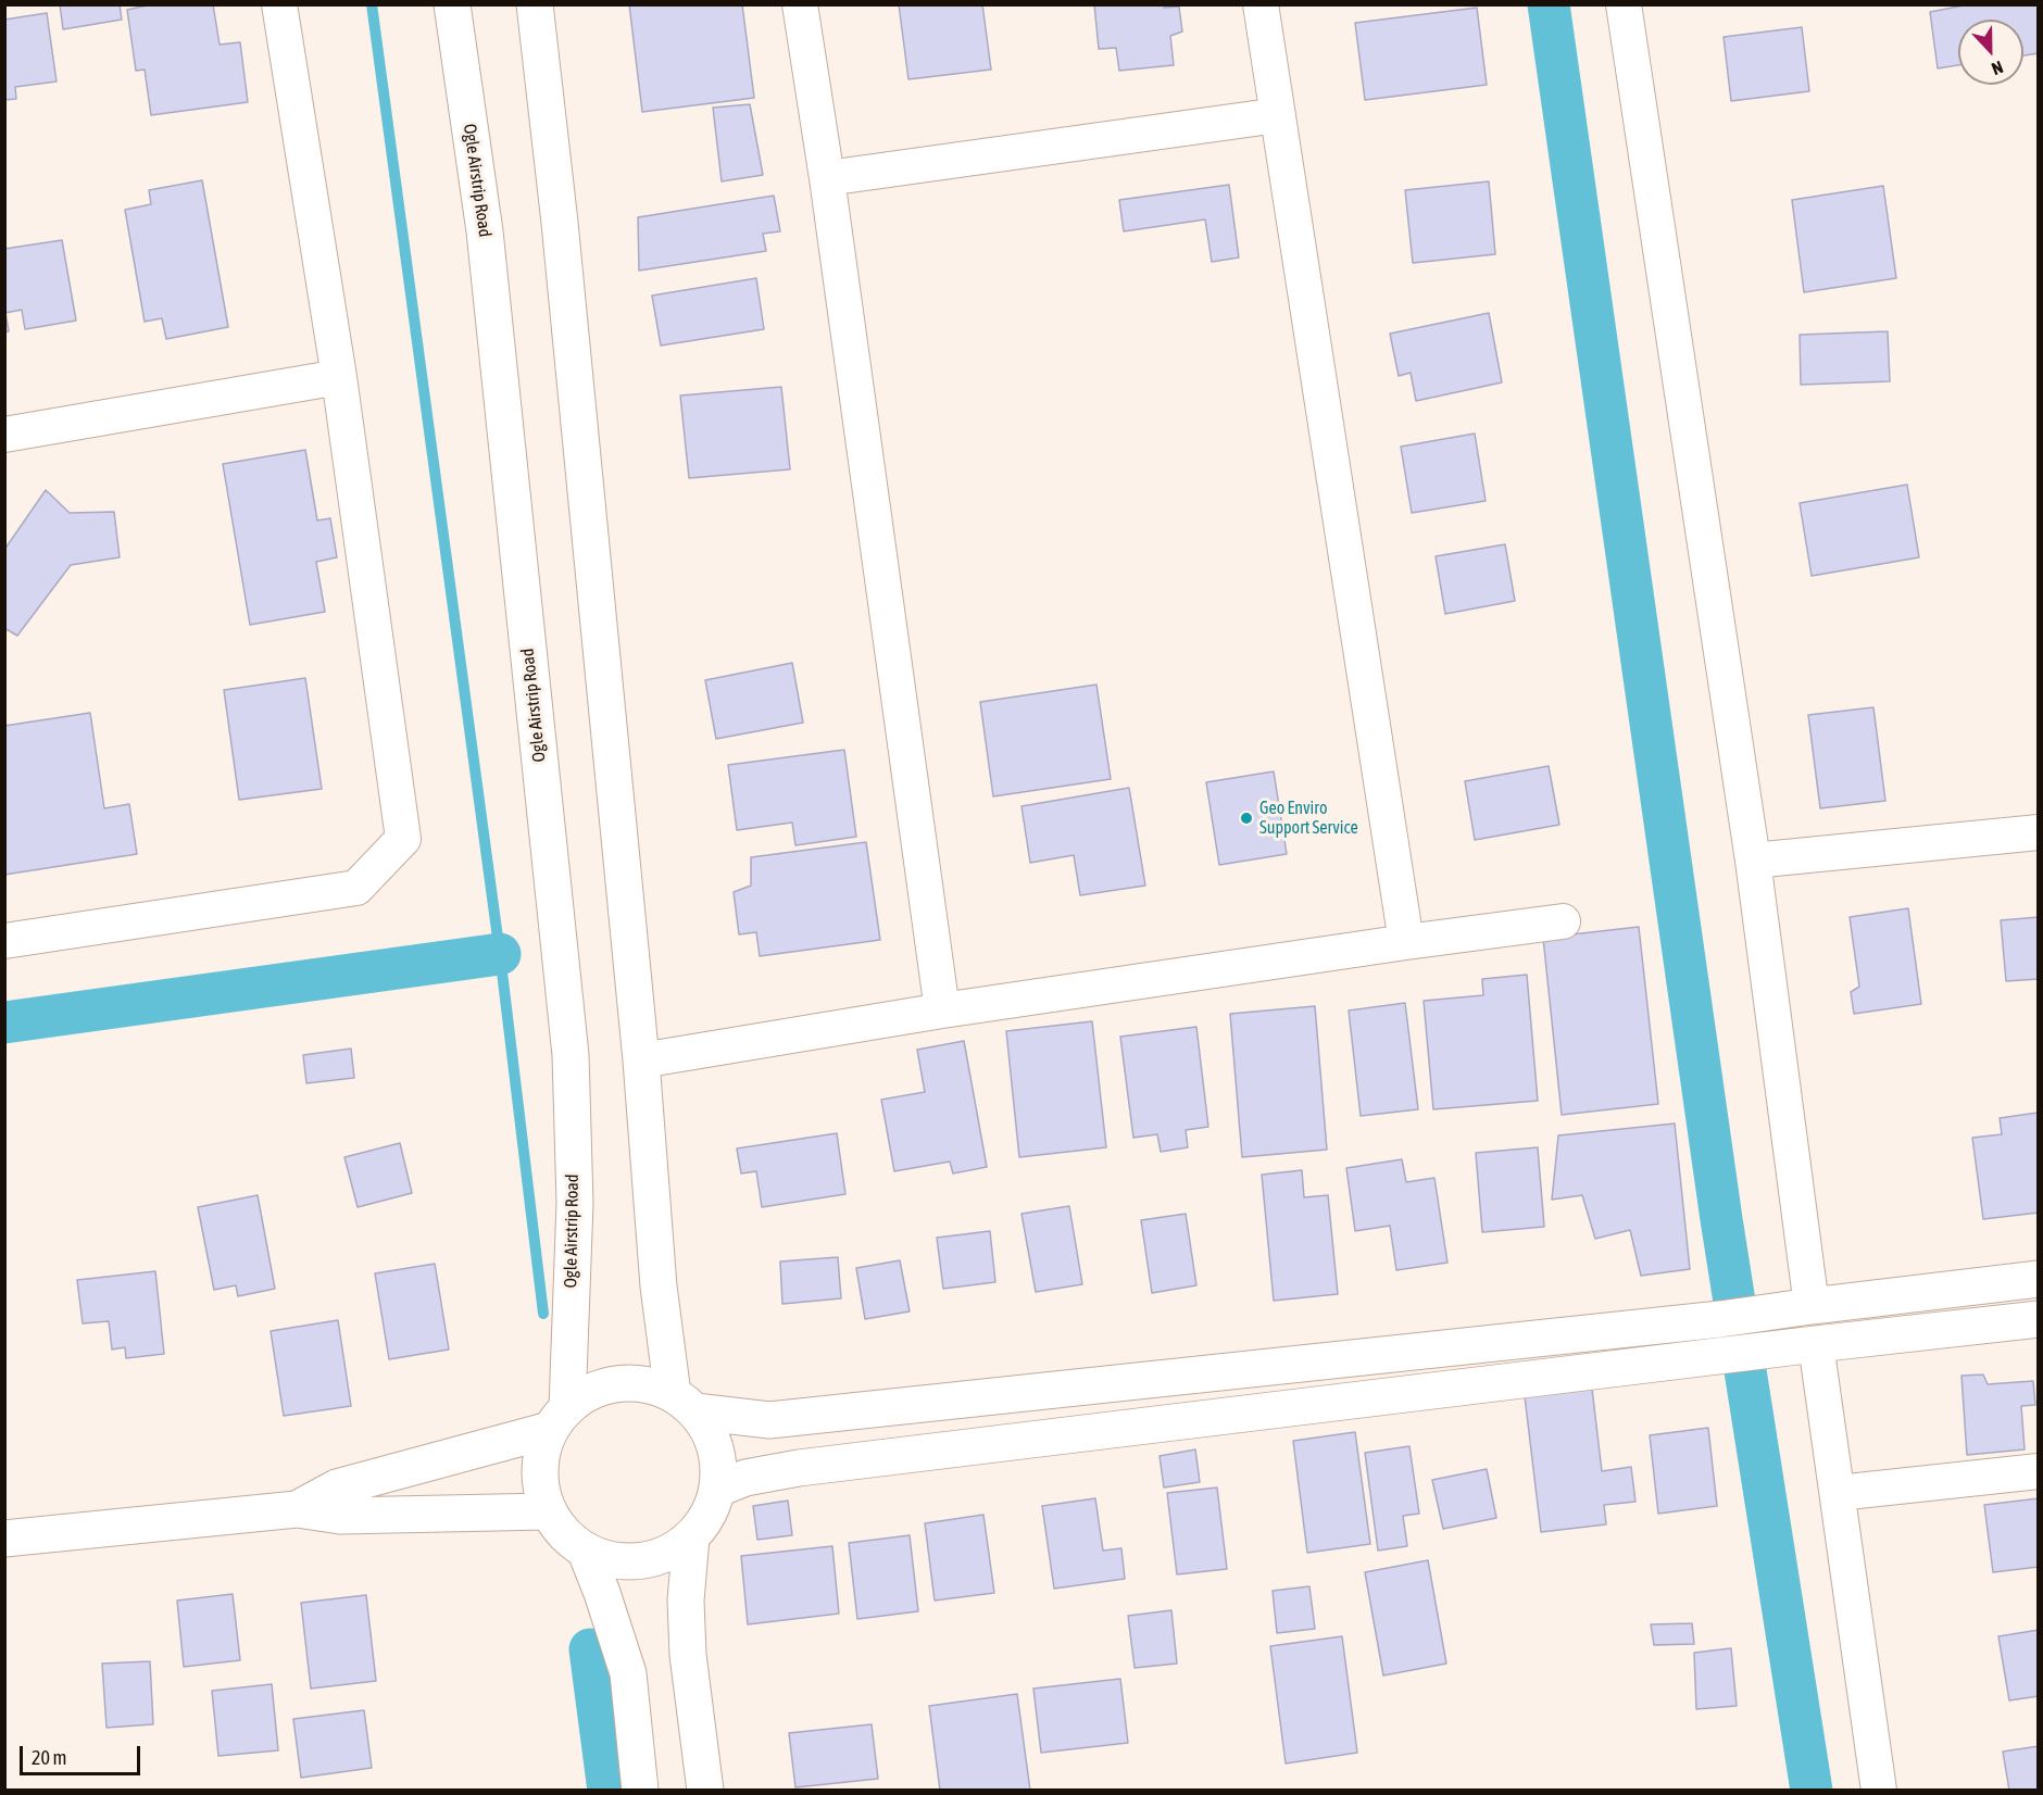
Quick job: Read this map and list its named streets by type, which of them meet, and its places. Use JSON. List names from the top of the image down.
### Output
{
  "streets": {
    "main road": ["Ogle Airstrip Road"]
  },
  "places": ["Geo Enviro Support Service"],
  "scale_bar": "20 m",
  "north": "bottom"
}
